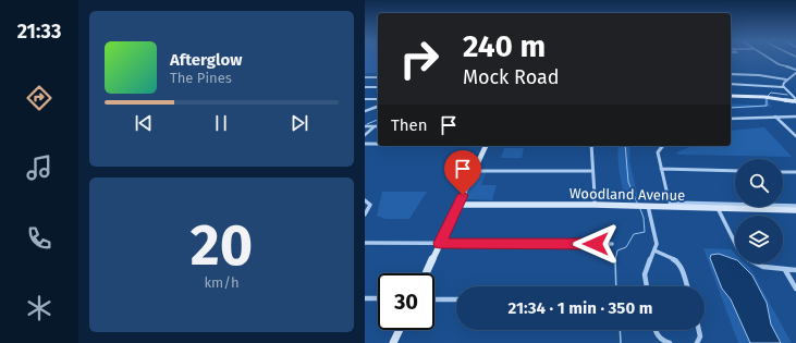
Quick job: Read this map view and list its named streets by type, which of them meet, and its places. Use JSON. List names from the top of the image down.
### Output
{
  "streets": {
    "street": ["Woodland Avenue"]
  },
  "page": {
    "tabs": "21:33",
    "turn": ["240 m", "Mock Road"],
    "song": ["Afterglow", "The Pines"],
    "then": "Then",
    "tile": ["20", "km/h"],
    "limit": "30",
    "trip": "21:34 · 1 min · 350 m"
  }
}
